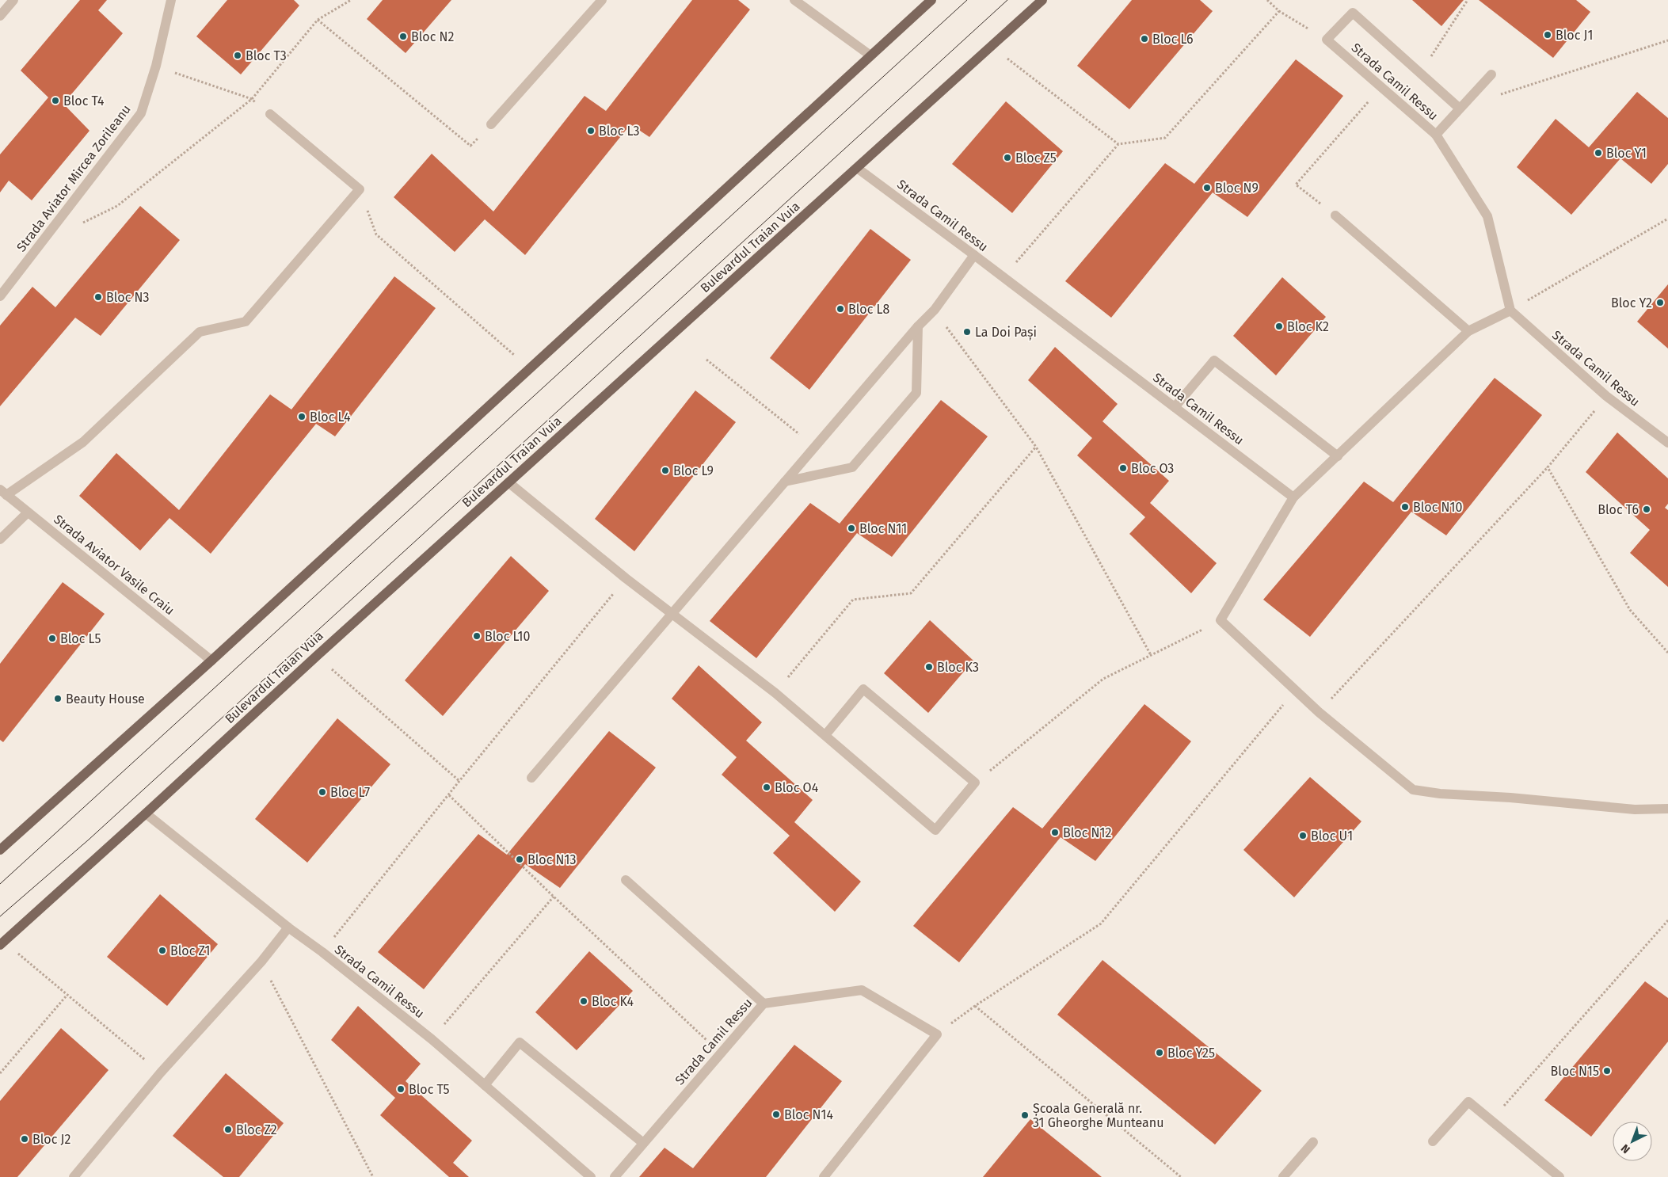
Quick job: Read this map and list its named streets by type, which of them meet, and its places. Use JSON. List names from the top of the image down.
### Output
{
  "streets": {
    "main road": ["Bulevardul Traian Vuia"],
    "street": ["Strada Camil Ressu", "Strada Aviator Mircea Zorileanu", "Strada Aviator Vasile Craiu"]
  },
  "crossings": [
    ["Strada Camil Ressu", "Bulevardul Traian Vuia"]
  ],
  "places": [
    "Bloc J1",
    "Bloc N2",
    "Bloc L6",
    "Bloc T3",
    "Bloc T4",
    "Bloc L3",
    "Bloc Y1",
    "Bloc Z5",
    "Bloc N9",
    "Bloc N3",
    "Bloc Y2",
    "Bloc L8",
    "Bloc K2",
    "La Doi Pași",
    "Bloc L4",
    "Bloc O3",
    "Bloc L9",
    "Bloc N10",
    "Bloc T6",
    "Bloc N11",
    "Bloc L10",
    "Bloc L5",
    "Bloc K3",
    "Beauty House",
    "Bloc O4",
    "Bloc L7",
    "Bloc N12",
    "Bloc U1",
    "Bloc N13",
    "Bloc Z1",
    "Bloc K4",
    "Bloc Y25",
    "Bloc N15",
    "Bloc T5",
    "Bloc N14",
    "Școala Generală nr. 31 Gheorghe Munteanu",
    "Bloc Z2",
    "Bloc J2"
  ],
  "north": "bottom left"
}
